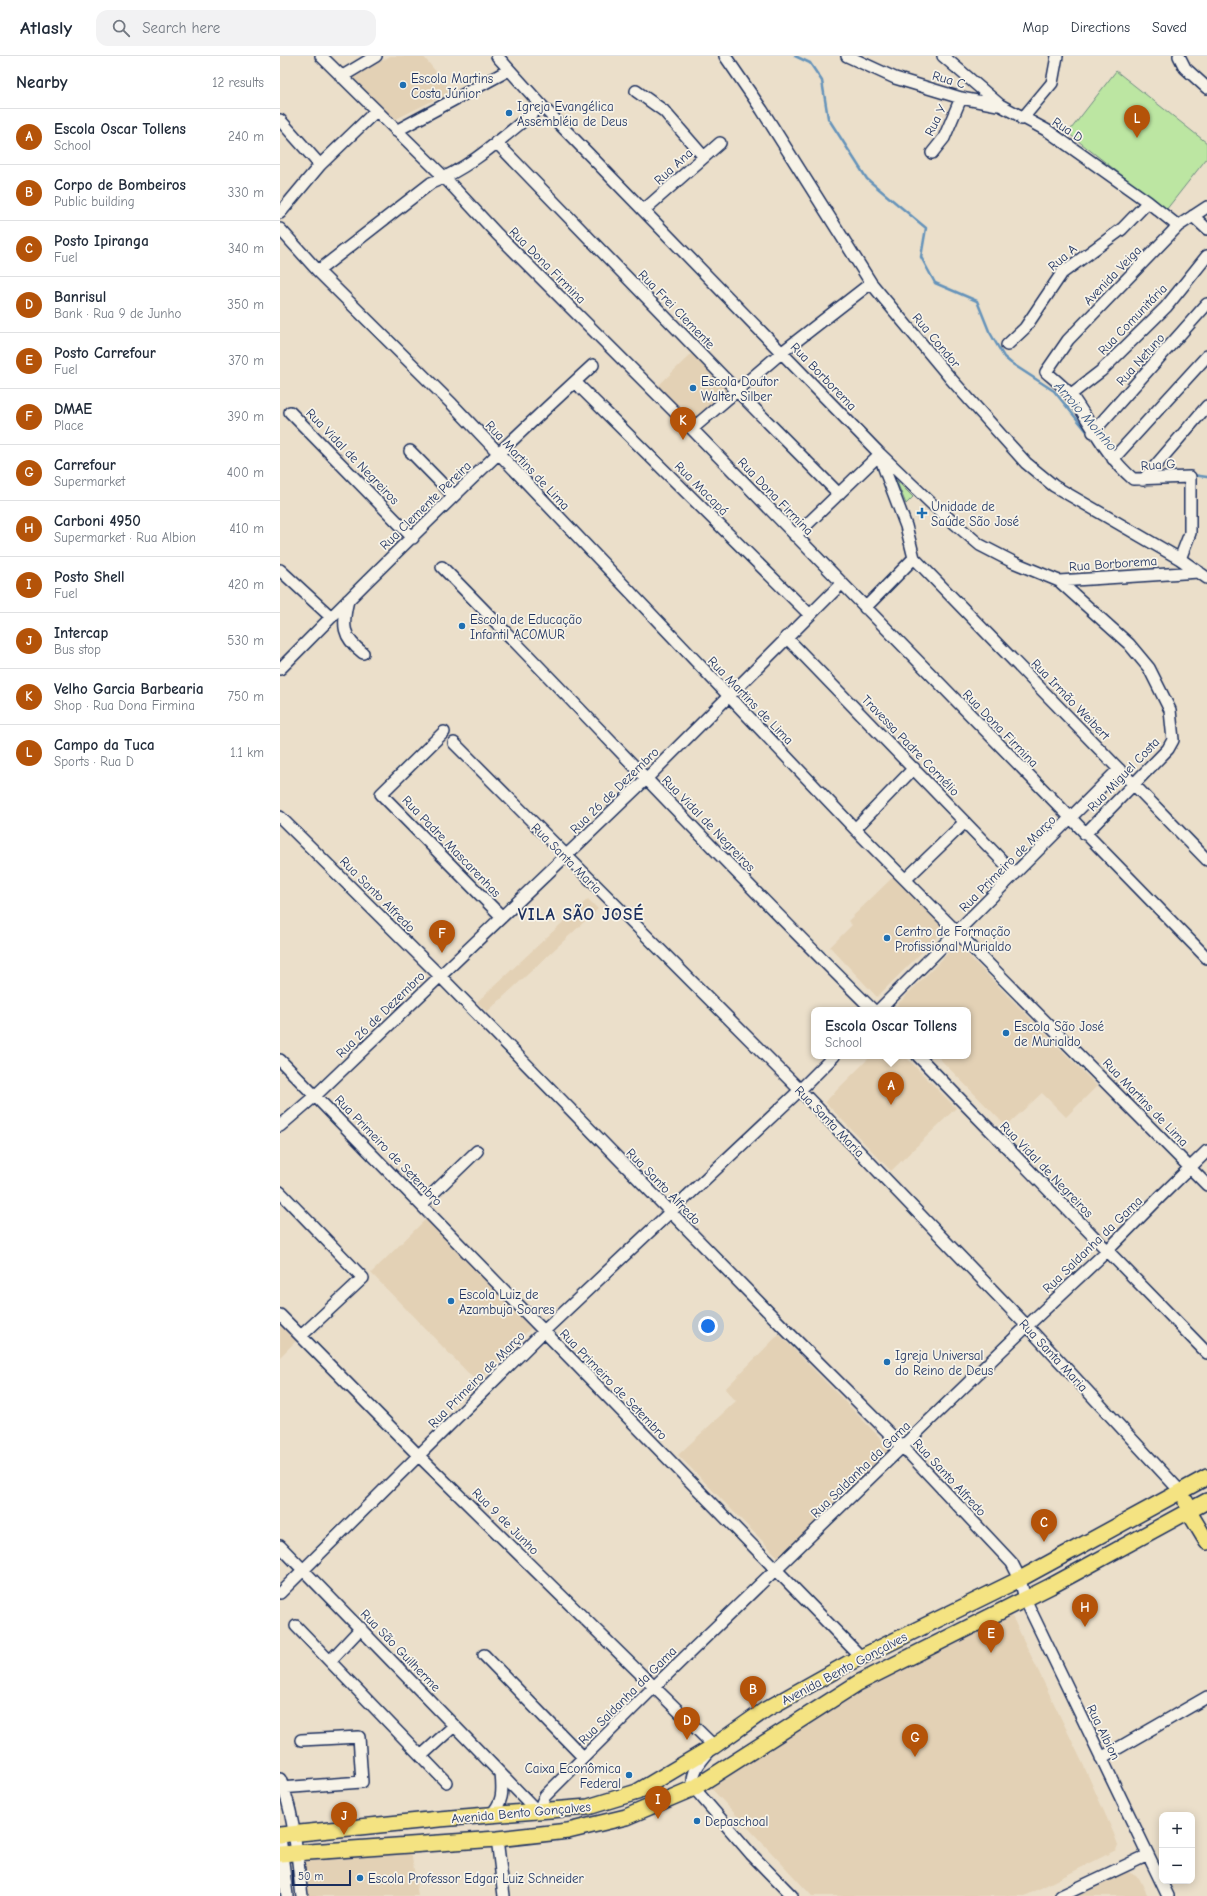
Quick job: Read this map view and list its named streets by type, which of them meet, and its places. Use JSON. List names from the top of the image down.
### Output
{
  "streets": {
    "main road": ["Rua Santa Maria", "Avenida Bento Gonçalves"],
    "street": [
      "Rua C",
      "Rua Y",
      "Rua D",
      "Rua Ana",
      "Rua A",
      "Rua Dona Firmina",
      "Avenida Veiga",
      "Rua Frei Clemente",
      "Rua Comunitária",
      "Rua Condor",
      "Rua Netuno",
      "Rua Borborema",
      "Rua Vidal de Negreiros",
      "Rua G",
      "Rua Martins de Lima",
      "Rua Macapá",
      "Rua Clemente Pereira",
      "Rua Irmão Weibert",
      "Travessa Padre Cornélio",
      "Rua Miguel Costa",
      "Rua 26 de Dezembro",
      "Rua Padre Mascarenhas",
      "Rua Primeiro de Março",
      "Rua Santo Alfredo",
      "Rua Primeiro de Setembro",
      "Rua Saldanha da Gama",
      "Rua 9 de Junho",
      "Rua São Guilherme",
      "Rua Albion"
    ]
  },
  "crossings": [
    ["Rua C", "Rua Y"],
    ["Rua C", "Rua D"],
    ["Rua D", "Rua A"],
    ["Rua D", "Avenida Veiga"],
    ["Rua Ana", "Rua Borborema"],
    ["Rua Dona Firmina", "Rua Miguel Costa"],
    ["Rua Dona Firmina", "Rua 26 de Dezembro"],
    ["Rua Dona Firmina", "Rua Primeiro de Março"],
    ["Avenida Veiga", "Rua G"],
    ["Rua Comunitária", "Rua G"],
    ["Rua Condor", "Rua Borborema"],
    ["Rua Condor", "Rua G"],
    ["Rua Netuno", "Rua G"],
    ["Rua Borborema", "Rua Miguel Costa"],
    ["Rua Vidal de Negreiros", "Rua Clemente Pereira"],
    ["Rua Vidal de Negreiros", "Rua 26 de Dezembro"],
    ["Rua Vidal de Negreiros", "Rua Saldanha da Gama"],
    ["Rua Martins de Lima", "Rua Clemente Pereira"],
    ["Rua Martins de Lima", "Rua 26 de Dezembro"],
    ["Rua Martins de Lima", "Rua Primeiro de Março"],
    ["Rua Martins de Lima", "Rua Saldanha da Gama"],
    ["Rua Macapá", "Rua Clemente Pereira"],
    ["Rua Macapá", "Rua 26 de Dezembro"],
    ["Rua Irmão Weibert", "Rua Miguel Costa"],
    ["Rua Irmão Weibert", "Rua Primeiro de Março"],
    ["Travessa Padre Cornélio", "Rua 26 de Dezembro"],
    ["Travessa Padre Cornélio", "Rua Primeiro de Março"],
    ["Rua 26 de Dezembro", "Rua Padre Mascarenhas"],
    ["Rua 26 de Dezembro", "Rua Santa Maria"],
    ["Rua 26 de Dezembro", "Rua Santo Alfredo"],
    ["Rua 26 de Dezembro", "Rua Primeiro de Setembro"],
    ["Rua Santa Maria", "Rua Primeiro de Março"],
    ["Rua Santa Maria", "Rua Saldanha da Gama"],
    ["Rua Santa Maria", "Avenida Bento Gonçalves"],
    ["Rua Primeiro de Março", "Rua Santo Alfredo"],
    ["Rua Primeiro de Março", "Rua Primeiro de Setembro"],
    ["Rua Primeiro de Março", "Rua 9 de Junho"],
    ["Rua Primeiro de Março", "Rua São Guilherme"],
    ["Rua Santo Alfredo", "Rua Saldanha da Gama"],
    ["Rua Santo Alfredo", "Avenida Bento Gonçalves"],
    ["Rua Santo Alfredo", "Rua Albion"],
    ["Rua Primeiro de Setembro", "Rua Saldanha da Gama"],
    ["Rua Primeiro de Setembro", "Avenida Bento Gonçalves"],
    ["Rua Saldanha da Gama", "Rua 9 de Junho"],
    ["Rua Saldanha da Gama", "Rua São Guilherme"],
    ["Rua Saldanha da Gama", "Avenida Bento Gonçalves"],
    ["Rua 9 de Junho", "Avenida Bento Gonçalves"],
    ["Rua São Guilherme", "Avenida Bento Gonçalves"],
    ["Avenida Bento Gonçalves", "Rua Albion"]
  ],
  "districts": ["VILA SÃO JOSÉ"],
  "water": ["Arroio Moinho"],
  "places": {
    "other": [
      "Escola Martins Costa Júnior",
      "Igreja Evangélica Assembléia de Deus",
      "Escola Doutor Walter Silber",
      "Escola de Educação Infantil ACOMUR",
      "Centro de Formação Profissional Murialdo",
      "Escola São José de Murialdo",
      "Escola Luiz de Azambuja Soares",
      "Igreja Universal do Reino de Deus",
      "Caixa Econômica Federal",
      "Depaschoal",
      "Escola Professor Edgar Luiz Schneider"
    ],
    "health": ["Unidade de Saúde São José"]
  },
  "scale_bar": "50 m",
  "page": {
    "header": "Atlasly",
    "search": "Search here",
    "nav": ["Map", "Directions", "Saved"],
    "heading": ["Nearby", "12 results"],
    "pins": [
      "L",
      "K",
      "F",
      "A",
      "C",
      "H",
      "E",
      "B",
      "D",
      "G",
      "I",
      "J"
    ],
    "list": [
      {
        "mark": "A",
        "name": "Escola Oscar Tollens",
        "note": "School",
        "value": "240 m"
      },
      {
        "mark": "B",
        "name": "Corpo de Bombeiros",
        "note": "Public building",
        "value": "330 m"
      },
      {
        "mark": "C",
        "name": "Posto Ipiranga",
        "note": "Fuel",
        "value": "340 m"
      },
      {
        "mark": "D",
        "name": "Banrisul",
        "note": "Bank · Rua 9 de Junho",
        "value": "350 m"
      },
      {
        "mark": "E",
        "name": "Posto Carrefour",
        "note": "Fuel",
        "value": "370 m"
      },
      {
        "mark": "F",
        "name": "DMAE",
        "note": "Place",
        "value": "390 m"
      },
      {
        "mark": "G",
        "name": "Carrefour",
        "note": "Supermarket",
        "value": "400 m"
      },
      {
        "mark": "H",
        "name": "Carboni 4950",
        "note": "Supermarket · Rua Albion",
        "value": "410 m"
      },
      {
        "mark": "I",
        "name": "Posto Shell",
        "note": "Fuel",
        "value": "420 m"
      },
      {
        "mark": "J",
        "name": "Intercap",
        "note": "Bus stop",
        "value": "530 m"
      },
      {
        "mark": "K",
        "name": "Velho Garcia Barbearia",
        "note": "Shop · Rua Dona Firmina",
        "value": "750 m"
      },
      {
        "mark": "L",
        "name": "Campo da Tuca",
        "note": "Sports · Rua D",
        "value": "1.1 km"
      }
    ],
    "popup": ["Escola Oscar Tollens", "School"],
    "map_buttons": ["+", "−"],
    "scale": "50 m"
  }
}
